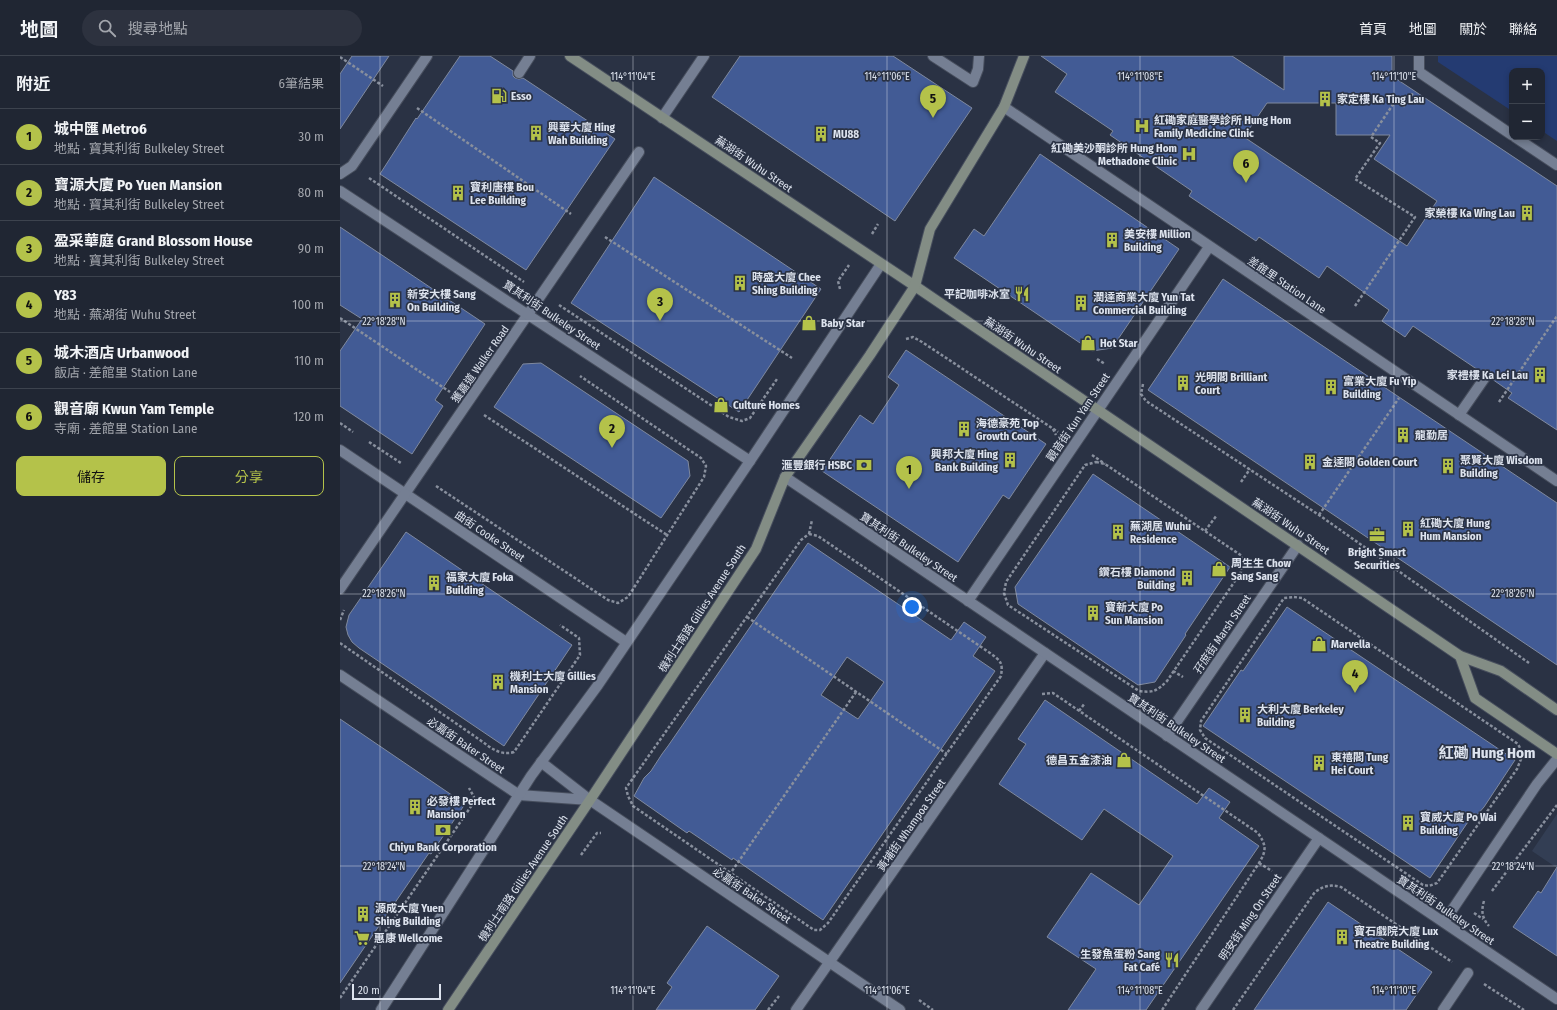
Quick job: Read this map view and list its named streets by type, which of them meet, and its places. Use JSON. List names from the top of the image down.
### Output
{
  "streets": {
    "main road": ["蕪湖街 Wuhu Street", "機利士南路 Gillies Avenue South"],
    "street": [
      "差館里 Station Lane",
      "寶其利街 Bulkeley Street",
      "獲嘉道 Walker Road",
      "觀音街 Kun Yam Street",
      "曲街 Cooke Street",
      "孖庶街 Marsh Street",
      "必嘉街 Baker Street",
      "黃埔街 Whampoa Street",
      "明安街 Ming On Street"
    ]
  },
  "crossings": [
    ["蕪湖街 Wuhu Street", "觀音街 Kun Yam Street"],
    ["蕪湖街 Wuhu Street", "機利士南路 Gillies Avenue South"],
    ["蕪湖街 Wuhu Street", "孖庶街 Marsh Street"],
    ["差館里 Station Lane", "觀音街 Kun Yam Street"],
    ["差館里 Station Lane", "機利士南路 Gillies Avenue South"],
    ["寶其利街 Bulkeley Street", "獲嘉道 Walker Road"],
    ["寶其利街 Bulkeley Street", "觀音街 Kun Yam Street"],
    ["寶其利街 Bulkeley Street", "機利士南路 Gillies Avenue South"],
    ["寶其利街 Bulkeley Street", "孖庶街 Marsh Street"],
    ["寶其利街 Bulkeley Street", "黃埔街 Whampoa Street"],
    ["寶其利街 Bulkeley Street", "明安街 Ming On Street"],
    ["獲嘉道 Walker Road", "曲街 Cooke Street"],
    ["機利士南路 Gillies Avenue South", "必嘉街 Baker Street"],
    ["必嘉街 Baker Street", "黃埔街 Whampoa Street"]
  ],
  "districts": ["紅磡 Hung Hom"],
  "places": {
    "fuel station": ["Esso"],
    "building": [
      "家定樓 Ka Ting Lau",
      "興華大廈 Hing Wah Building",
      "MU88",
      "寶利唐樓 Bou Lee Building",
      "家榮樓 Ka Wing Lau",
      "美安樓 Million Building",
      "時盛大廈 Chee Shing Building",
      "新安大樓 Sang On Building",
      "潤達商業大廈 Yun Tat Commercial Building",
      "家禮樓 Ka Lei Lau",
      "光明閣 Brilliant Court",
      "富業大廈 Fu Yip Building",
      "海德豪苑 Top Growth Court",
      "龍勤居",
      "興邦大廈 Hing Bank Building",
      "金達閣 Golden Court",
      "聚賢大廈 Wisdom Building",
      "紅磡大廈 Hung Hum Mansion",
      "蕪湖居 Wuhu Residence",
      "鑽石樓 Diamond Building",
      "福家大廈 Foka Building",
      "寶新大廈 Po Sun Mansion",
      "機利士大廈 Gillies Mansion",
      "大利大廈 Berkeley Building",
      "東禧閣 Tung Hei Court",
      "必發樓 Perfect Mansion",
      "寶威大廈 Po Wai Building",
      "源成大廈 Yuen Shing Building",
      "寶石戲院大廈 Lux Theatre Building"
    ],
    "hospital": ["紅磡家庭醫學診所 Hung Hom Family Medicine Clinic", "紅磡美沙酮診所 Hung Hom Methadone Clinic"],
    "restaurant": ["平記咖啡冰室", "生發魚蛋粉 Sang Fat Café"],
    "shop": [
      "Baby Star",
      "Hot Star",
      "Culture Homes",
      "周生生 Chow Sang Sang",
      "Marvella",
      "德昌五金漆油"
    ],
    "bank": ["滙豐銀行 HSBC", "Chiyu Bank Corporation"],
    "office": ["Bright Smart Securities"],
    "supermarket": ["惠康 Wellcome"]
  },
  "scale_bar": "20 m",
  "page": {
    "header": "地圖",
    "search": "搜尋地點",
    "nav": [
      "首頁",
      "地圖",
      "關於",
      "聯絡"
    ],
    "heading": ["附近", "6筆結果"],
    "map_buttons": ["+", "−"],
    "pins": [
      "5",
      "6",
      "3",
      "2",
      "1",
      "4"
    ],
    "list": [
      {
        "mark": "1",
        "name": "城中匯 Metro6",
        "note": "地點 · 寶其利街 Bulkeley Street",
        "value": "30 m"
      },
      {
        "mark": "2",
        "name": "寶源大廈 Po Yuen Mansion",
        "note": "地點 · 寶其利街 Bulkeley Street",
        "value": "80 m"
      },
      {
        "mark": "3",
        "name": "盈采華庭 Grand Blossom House",
        "note": "地點 · 寶其利街 Bulkeley Street",
        "value": "90 m"
      },
      {
        "mark": "4",
        "name": "Y83",
        "note": "地點 · 蕪湖街 Wuhu Street",
        "value": "100 m"
      },
      {
        "mark": "5",
        "name": "城木酒店 Urbanwood",
        "note": "飯店 · 差館里 Station Lane",
        "value": "110 m"
      },
      {
        "mark": "6",
        "name": "觀音廟 Kwun Yam Temple",
        "note": "寺廟 · 差館里 Station Lane",
        "value": "120 m"
      }
    ],
    "buttons": ["儲存", "分享"],
    "scale": "20 m"
  },
  "coordinates": [
    "114°11'04\"E",
    "114°11'06\"E",
    "114°11'08\"E",
    "114°11'10\"E",
    "22°18'28\"N",
    "22°18'26\"N",
    "22°18'24\"N"
  ]
}
